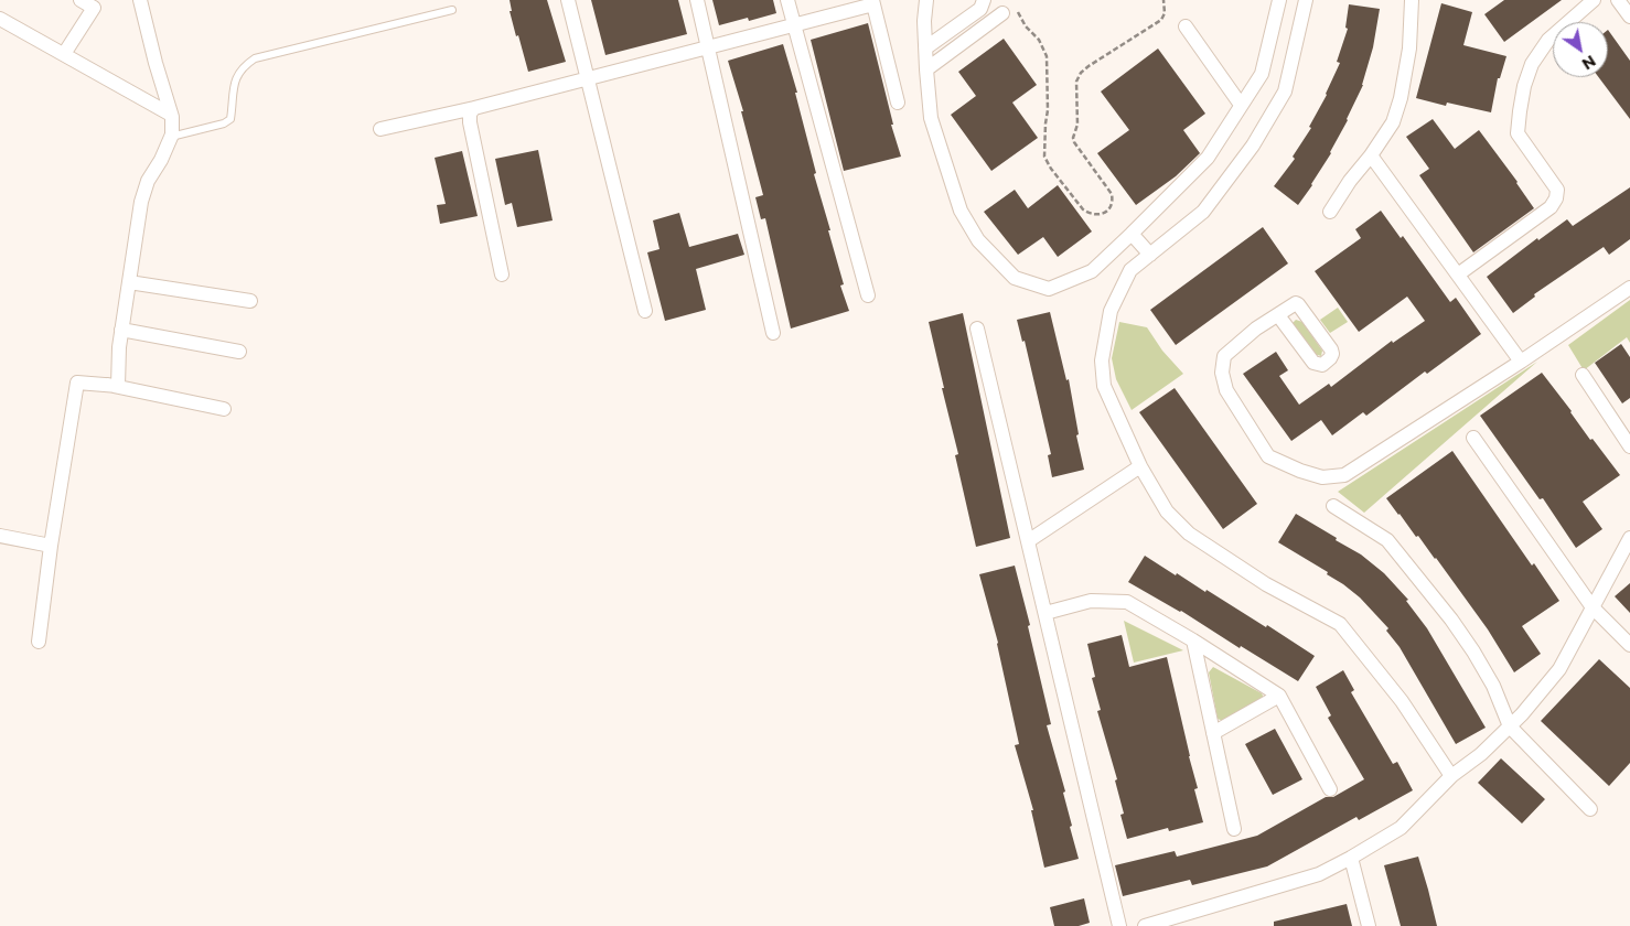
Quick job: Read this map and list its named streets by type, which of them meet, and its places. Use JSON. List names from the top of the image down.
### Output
{
  "north": "bottom right"
}
